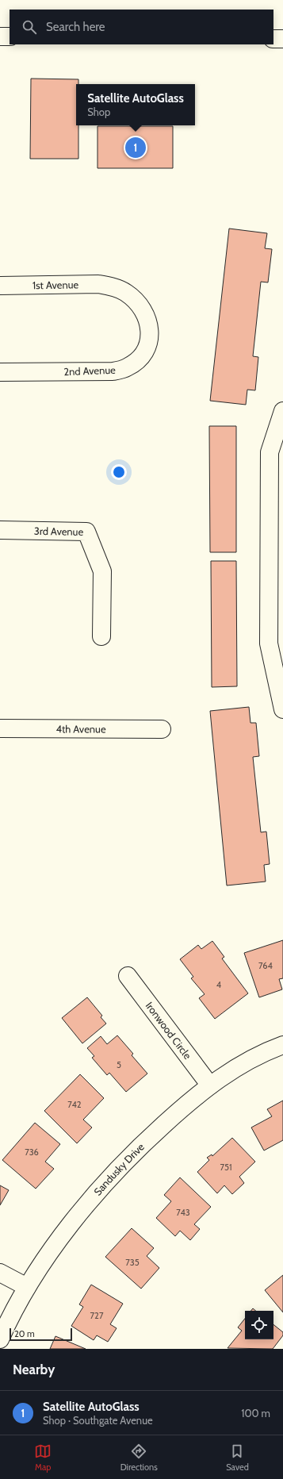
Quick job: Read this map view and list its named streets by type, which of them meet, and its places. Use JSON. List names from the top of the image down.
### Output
{
  "streets": {
    "street": [
      "1st Avenue",
      "2nd Avenue",
      "3rd Avenue",
      "4th Avenue",
      "Ironwood Circle",
      "Sandusky Drive"
    ]
  },
  "crossings": [
    ["1st Avenue", "2nd Avenue"],
    ["Ironwood Circle", "Sandusky Drive"]
  ],
  "house_numbers": [
    "764",
    "4",
    "5",
    "742",
    "736",
    "751",
    "743",
    "735",
    "727"
  ],
  "scale_bar": "20 m",
  "page": {
    "search": "Search here",
    "popup": ["Satellite AutoGlass", "Shop"],
    "pins": "1",
    "scale": "20 m",
    "heading": "Nearby",
    "list": [
      {
        "mark": "1",
        "name": "Satellite AutoGlass",
        "note": "Shop · Southgate Avenue",
        "value": "100 m"
      }
    ],
    "nav": ["Map", "Directions", "Saved"]
  }
}
